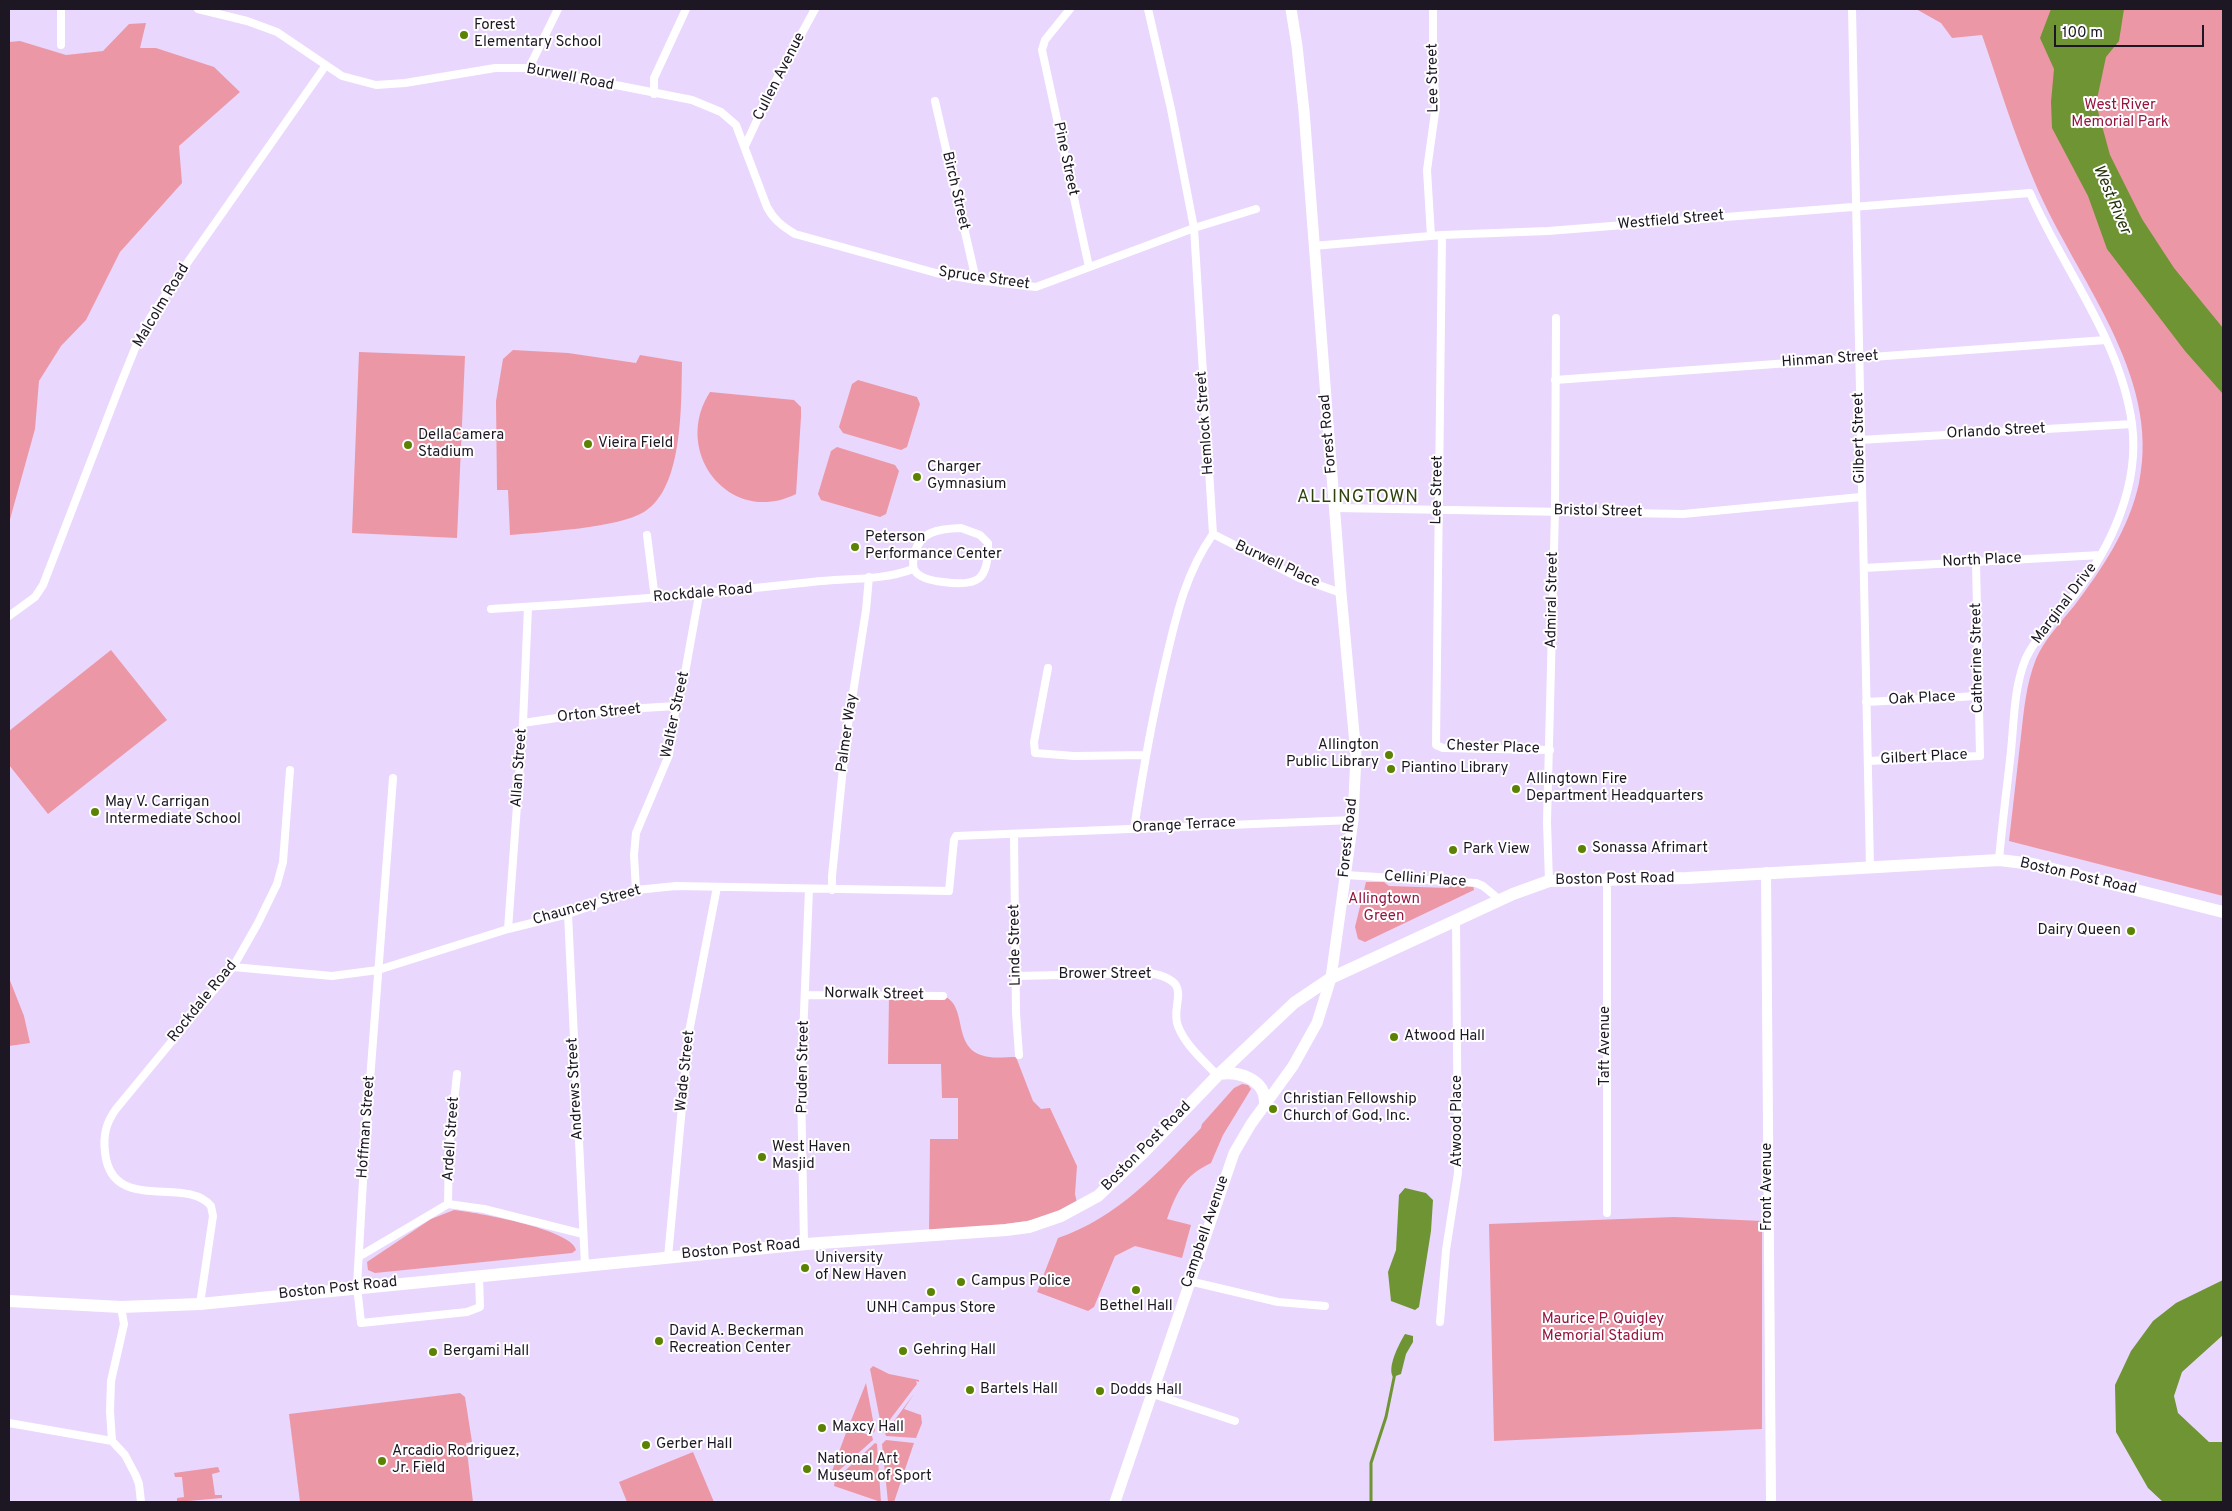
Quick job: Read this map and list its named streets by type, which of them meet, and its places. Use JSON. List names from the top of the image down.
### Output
{
  "streets": {
    "main road": ["Forest Road", "Boston Post Road", "Campbell Avenue"],
    "street": [
      "Cullen Avenue",
      "Burwell Road",
      "Lee Street",
      "Pine Street",
      "Birch Street",
      "Westfield Street",
      "Spruce Street",
      "Malcolm Road",
      "Hinman Street",
      "Hemlock Street",
      "Orlando Street",
      "Gilbert Street",
      "Bristol Street",
      "North Place",
      "Burwell Place",
      "Rockdale Road",
      "Admiral Street",
      "Marginal Drive",
      "Catherine Street",
      "Oak Place",
      "Orton Street",
      "Walter Street",
      "Palmer Way",
      "Chester Place",
      "Gilbert Place",
      "Allan Street",
      "Orange Terrace",
      "Cellini Place",
      "Chauncey Street",
      "Linde Street",
      "Brower Street",
      "Norwalk Street",
      "Taft Avenue",
      "Pruden Street",
      "Wade Street",
      "Andrews Street",
      "Atwood Place",
      "Hoffman Street",
      "Ardell Street",
      "Front Avenue"
    ]
  },
  "crossings": [
    ["Cullen Avenue", "Burwell Road"],
    ["Burwell Road", "Spruce Street"],
    ["Burwell Road", "Malcolm Road"],
    ["Lee Street", "Westfield Street"],
    ["Lee Street", "Bristol Street"],
    ["Lee Street", "Chester Place"],
    ["Pine Street", "Spruce Street"],
    ["Birch Street", "Spruce Street"],
    ["Westfield Street", "Forest Road"],
    ["Westfield Street", "Gilbert Street"],
    ["Westfield Street", "Marginal Drive"],
    ["Spruce Street", "Hemlock Street"],
    ["Hinman Street", "Gilbert Street"],
    ["Hinman Street", "Admiral Street"],
    ["Hinman Street", "Marginal Drive"],
    ["Hemlock Street", "Burwell Place"],
    ["Orlando Street", "Gilbert Street"],
    ["Orlando Street", "Marginal Drive"],
    ["Forest Road", "Bristol Street"],
    ["Forest Road", "Burwell Place"],
    ["Forest Road", "Orange Terrace"],
    ["Forest Road", "Boston Post Road"],
    ["Forest Road", "Cellini Place"],
    ["Forest Road", "Campbell Avenue"],
    ["Gilbert Street", "Bristol Street"],
    ["Gilbert Street", "North Place"],
    ["Gilbert Street", "Oak Place"],
    ["Gilbert Street", "Gilbert Place"],
    ["Gilbert Street", "Boston Post Road"],
    ["Bristol Street", "Admiral Street"],
    ["North Place", "Marginal Drive"],
    ["North Place", "Catherine Street"],
    ["Rockdale Road", "Walter Street"],
    ["Rockdale Road", "Palmer Way"],
    ["Rockdale Road", "Allan Street"],
    ["Rockdale Road", "Boston Post Road"],
    ["Rockdale Road", "Chauncey Street"],
    ["Admiral Street", "Chester Place"],
    ["Admiral Street", "Boston Post Road"],
    ["Marginal Drive", "Boston Post Road"],
    ["Catherine Street", "Oak Place"],
    ["Catherine Street", "Gilbert Place"],
    ["Orton Street", "Walter Street"],
    ["Orton Street", "Allan Street"],
    ["Walter Street", "Chauncey Street"],
    ["Palmer Way", "Chauncey Street"],
    ["Allan Street", "Chauncey Street"],
    ["Orange Terrace", "Chauncey Street"],
    ["Orange Terrace", "Linde Street"],
    ["Boston Post Road", "Cellini Place"],
    ["Boston Post Road", "Brower Street"],
    ["Boston Post Road", "Taft Avenue"],
    ["Boston Post Road", "Pruden Street"],
    ["Boston Post Road", "Wade Street"],
    ["Boston Post Road", "Andrews Street"],
    ["Boston Post Road", "Atwood Place"],
    ["Boston Post Road", "Hoffman Street"],
    ["Boston Post Road", "Front Avenue"],
    ["Boston Post Road", "Campbell Avenue"],
    ["Chauncey Street", "Linde Street"],
    ["Chauncey Street", "Pruden Street"],
    ["Chauncey Street", "Wade Street"],
    ["Chauncey Street", "Andrews Street"],
    ["Chauncey Street", "Hoffman Street"],
    ["Linde Street", "Brower Street"],
    ["Norwalk Street", "Pruden Street"]
  ],
  "districts": ["ALLINGTOWN"],
  "water": ["West River"],
  "parks": ["West River Memorial Park", "Allingtown Green", "Maurice P. Quigley Memorial Stadium"],
  "places": [
    "Forest Elementary School",
    "Vieira Field",
    "DellaCamera Stadium",
    "Charger Gymnasium",
    "Peterson Performance Center",
    "Allington Public Library",
    "Piantino Library",
    "Allingtown Fire Department Headquarters",
    "May V. Carrigan Intermediate School",
    "Sonassa Afrimart",
    "Park View",
    "Dairy Queen",
    "Atwood Hall",
    "Christian Fellowship Church of God, Inc.",
    "West Haven Masjid",
    "University of New Haven",
    "Campus Police",
    "Bethel Hall",
    "UNH Campus Store",
    "David A. Beckerman Recreation Center",
    "Gehring Hall",
    "Bergami Hall",
    "Bartels Hall",
    "Dodds Hall",
    "Maxcy Hall",
    "Gerber Hall",
    "Arcadio Rodriguez, Jr. Field",
    "National Art Museum of Sport"
  ],
  "scale_bar": "100 m"
}
